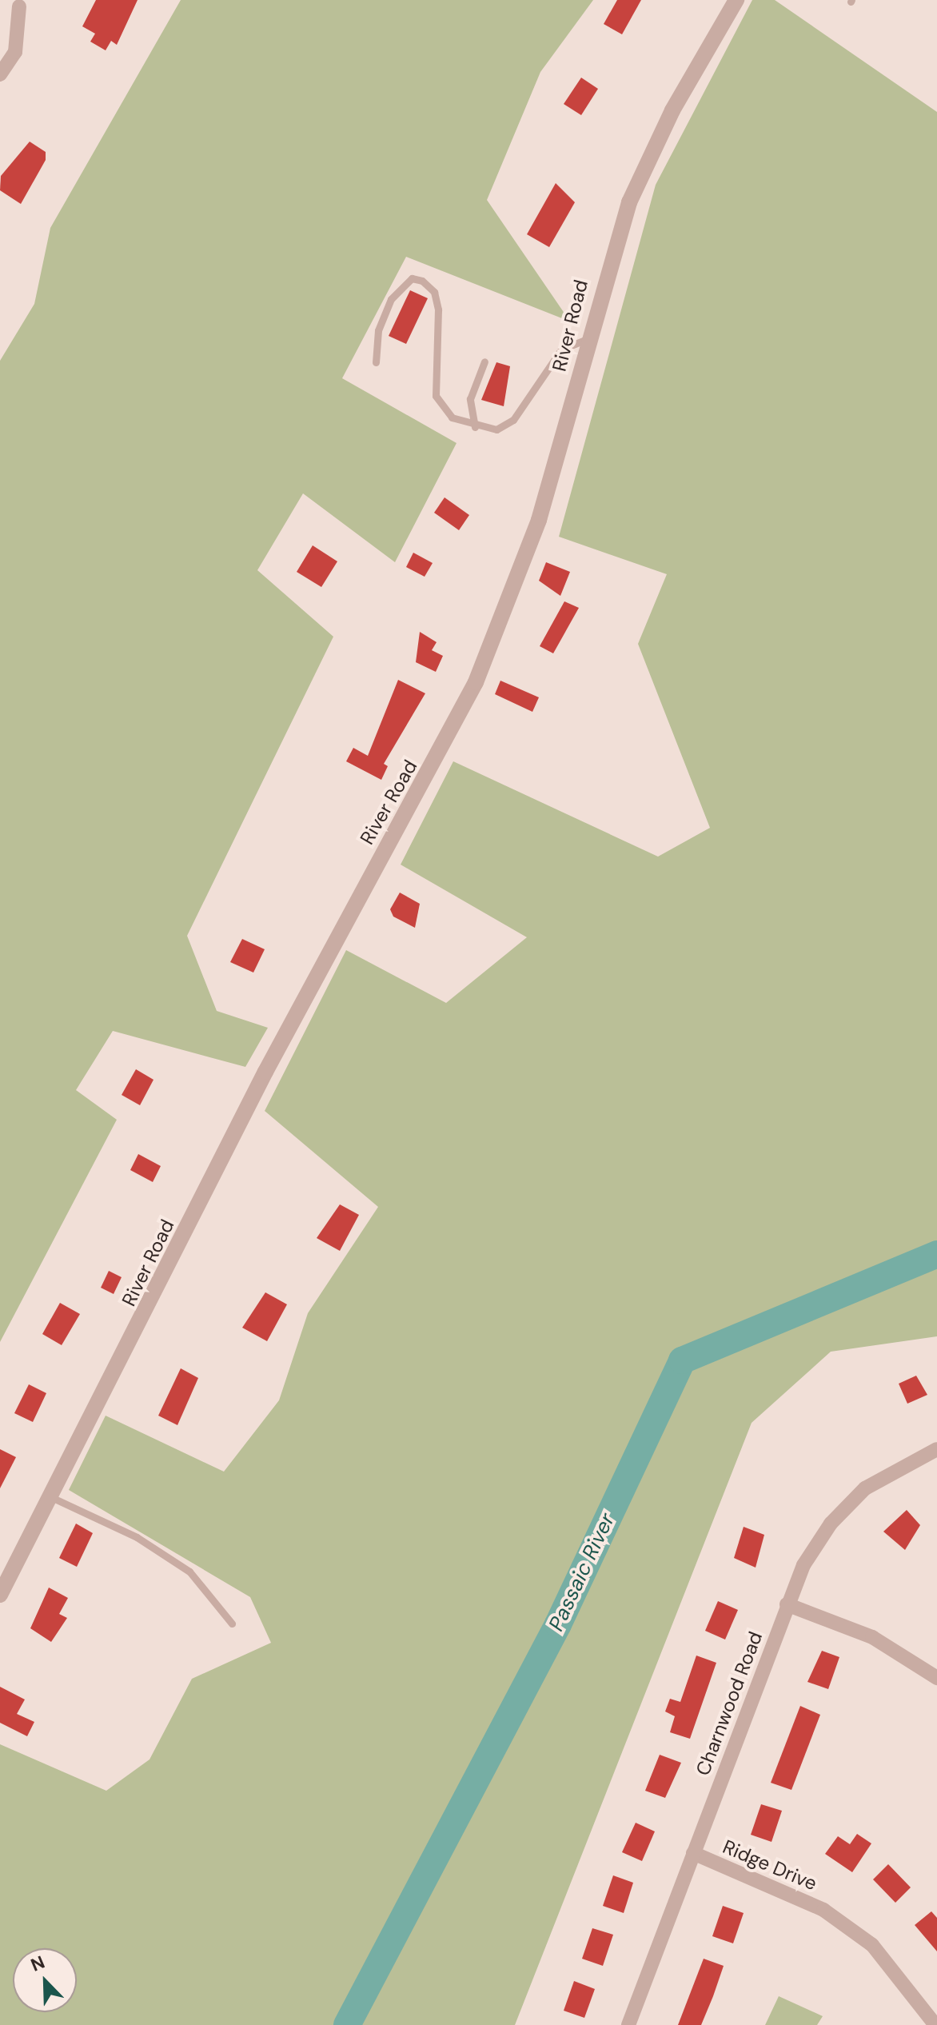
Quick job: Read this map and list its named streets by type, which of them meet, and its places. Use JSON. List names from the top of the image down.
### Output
{
  "streets": {
    "street": ["River Road", "Charnwood Road", "Ridge Drive"]
  },
  "crossings": [
    ["Charnwood Road", "Ridge Drive"]
  ],
  "water": ["Passaic River"],
  "north": "top left"
}
